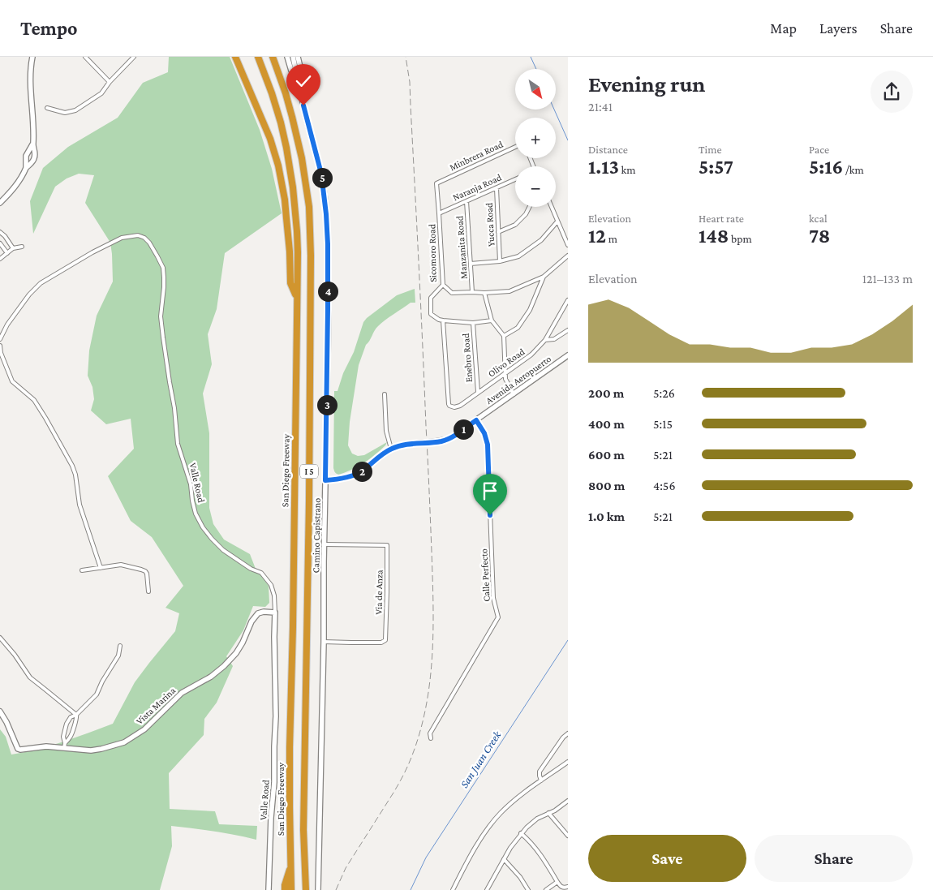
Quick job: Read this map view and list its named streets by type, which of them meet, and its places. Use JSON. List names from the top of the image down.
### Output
{
  "streets": {
    "highway": ["San Diego Freeway", "I 5"],
    "street": [
      "Minbrera Road",
      "Naranja Road",
      "Yucca Road",
      "Manzanita Road",
      "Sicomoro Road",
      "Enebro Road",
      "Olivo Road",
      "Avenida Aeropuerto",
      "Valle Road",
      "Camino Capistrano",
      "Calle Perfecto",
      "Via de Anza",
      "Vista Marina"
    ]
  },
  "crossings": [
    ["Minbrera Road", "Sicomoro Road"],
    ["Naranja Road", "Yucca Road"],
    ["Naranja Road", "Manzanita Road"],
    ["Naranja Road", "Sicomoro Road"],
    ["Sicomoro Road", "Olivo Road"],
    ["Enebro Road", "Olivo Road"],
    ["Avenida Aeropuerto", "Camino Capistrano"],
    ["Avenida Aeropuerto", "Calle Perfecto"],
    ["Valle Road", "Vista Marina"],
    ["Camino Capistrano", "Via de Anza"]
  ],
  "water": ["San Juan Creek"],
  "north": "bottom right",
  "page": {
    "header": "Tempo",
    "nav": ["Map", "Layers", "Share"],
    "heading": ["Evening run", "21:41"],
    "map_buttons": ["+", "−"],
    "stats": [
      ["Distance", "1.13 km"],
      ["Time", "5:57"],
      ["Pace", "5:16 /km"],
      ["Elevation", "12 m"],
      ["Heart rate", "148 bpm"],
      ["kcal", "78"]
    ],
    "pins": [
      "5",
      "4",
      "3",
      "1",
      "2"
    ],
    "chart": ["Elevation", "121–133 m"],
    "list": [
      {
        "name": "200 m",
        "note": "5:26"
      },
      {
        "name": "400 m",
        "note": "5:15"
      },
      {
        "name": "600 m",
        "note": "5:21"
      },
      {
        "name": "800 m",
        "note": "4:56"
      },
      {
        "name": "1.0 km",
        "note": "5:21"
      }
    ],
    "buttons": ["Save", "Share"]
  }
}
